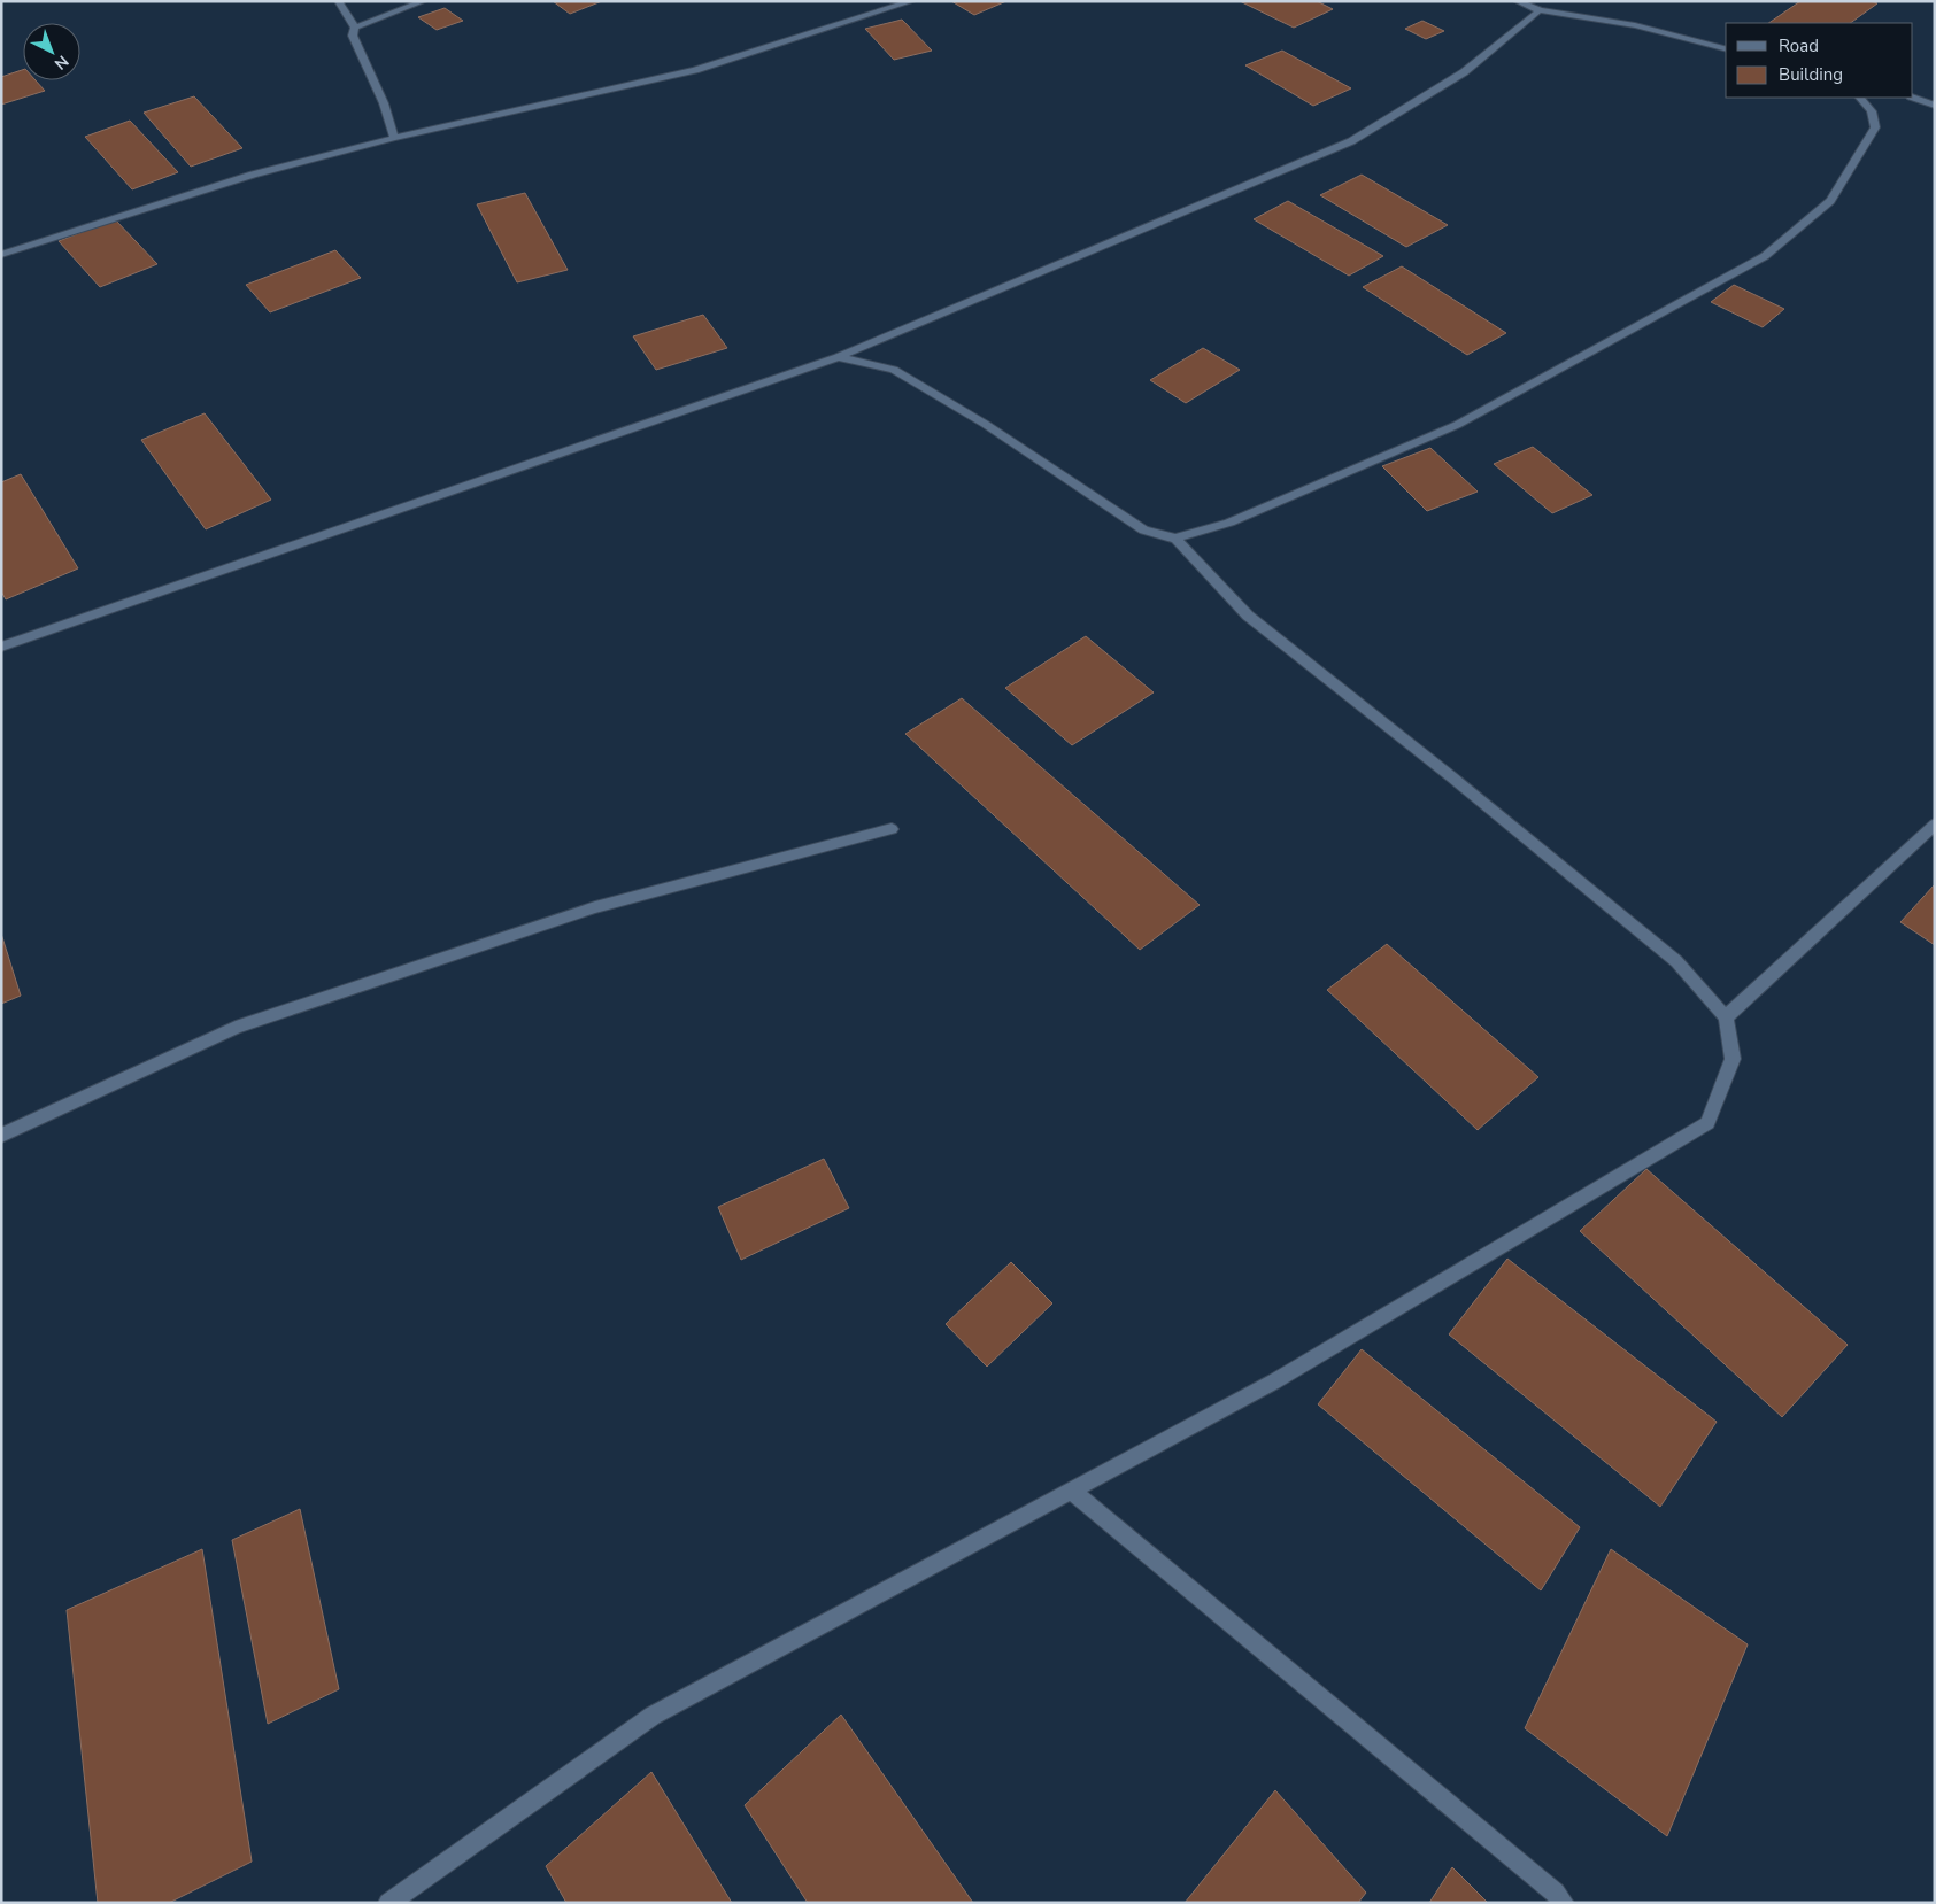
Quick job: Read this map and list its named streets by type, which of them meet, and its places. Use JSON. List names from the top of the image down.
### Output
{
  "legend": ["Road", "Building"],
  "north": "bottom right"
}
